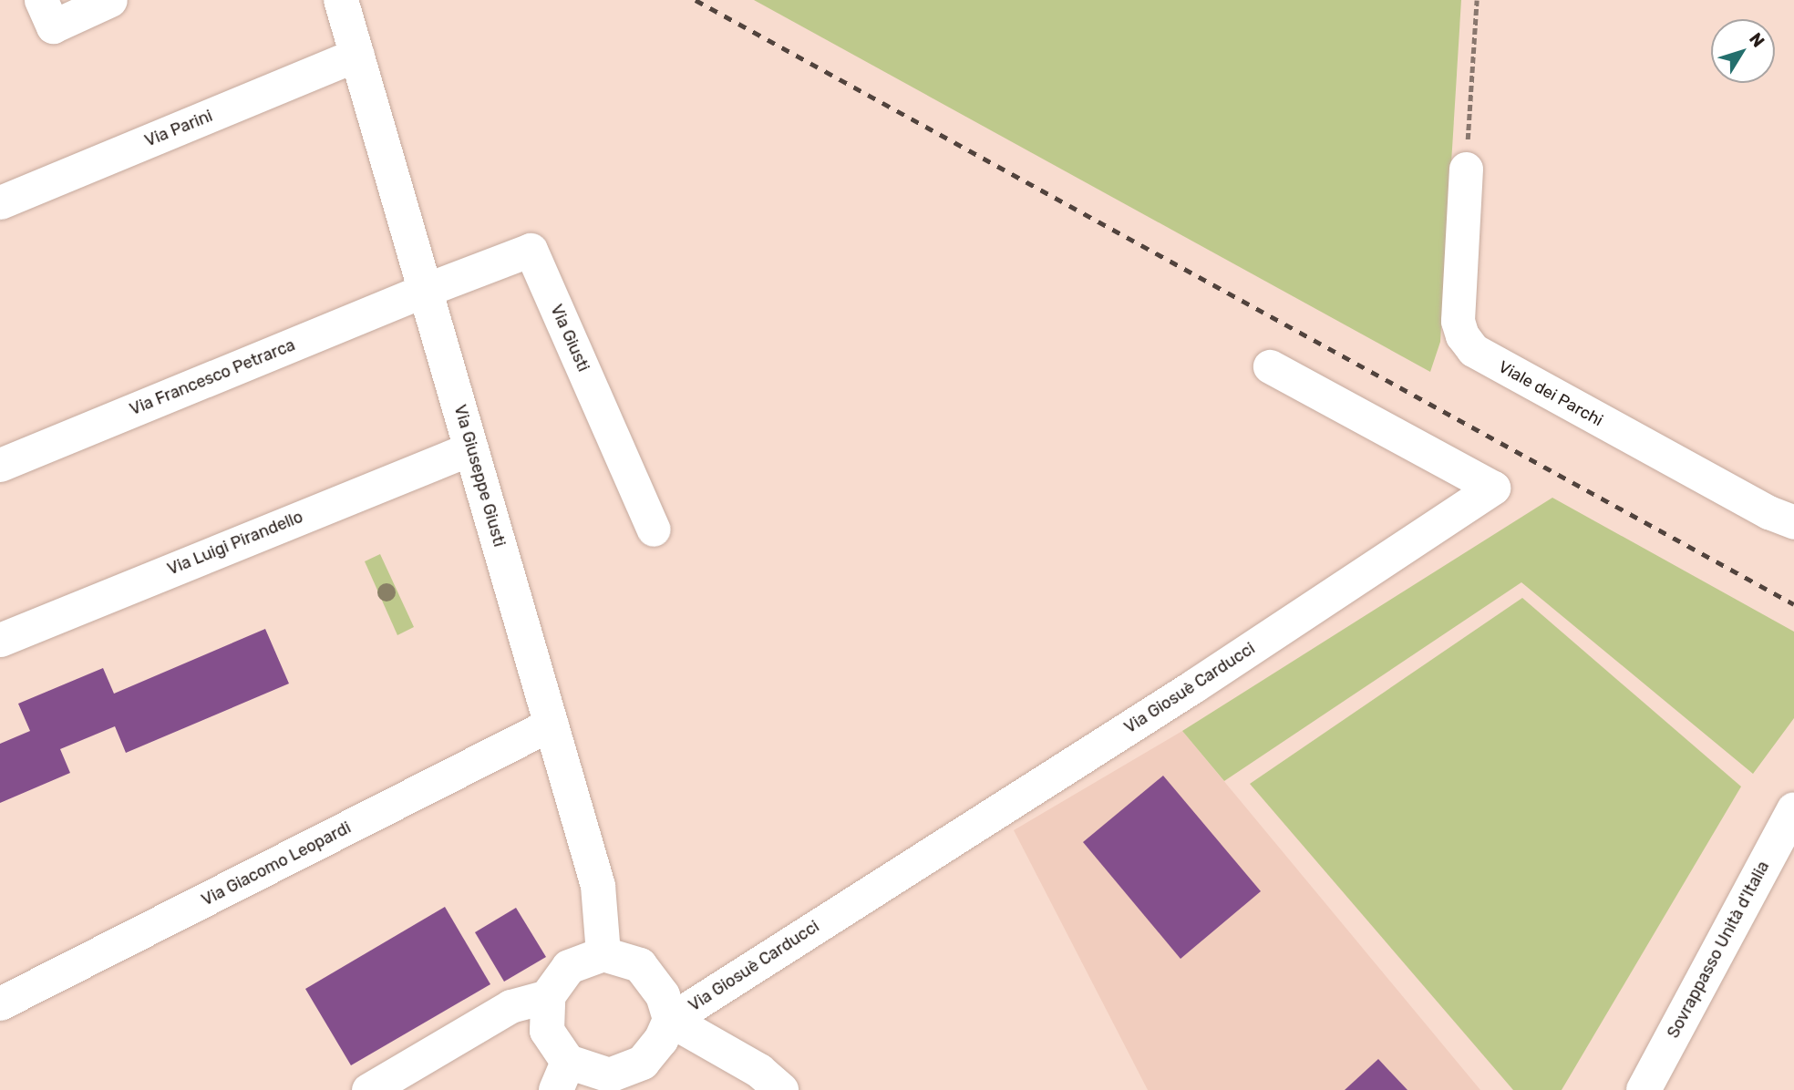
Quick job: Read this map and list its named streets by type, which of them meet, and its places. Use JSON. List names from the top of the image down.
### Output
{
  "streets": {
    "street": [
      "Via Parini",
      "Via Giusti",
      "Via Francesco Petrarca",
      "Viale dei Parchi",
      "Via Giuseppe Giusti",
      "Via Luigi Pirandello",
      "Via Giosuè Carducci",
      "Via Giacomo Leopardi",
      "Sovrappasso Unità d'Italia"
    ]
  },
  "crossings": [
    ["Via Parini", "Via Giuseppe Giusti"],
    ["Via Giusti", "Via Francesco Petrarca"],
    ["Via Giusti", "Via Giuseppe Giusti"],
    ["Via Francesco Petrarca", "Via Giuseppe Giusti"],
    ["Via Giuseppe Giusti", "Via Luigi Pirandello"],
    ["Via Giuseppe Giusti", "Via Giosuè Carducci"],
    ["Via Giuseppe Giusti", "Via Giacomo Leopardi"]
  ],
  "north": "top right"
}
